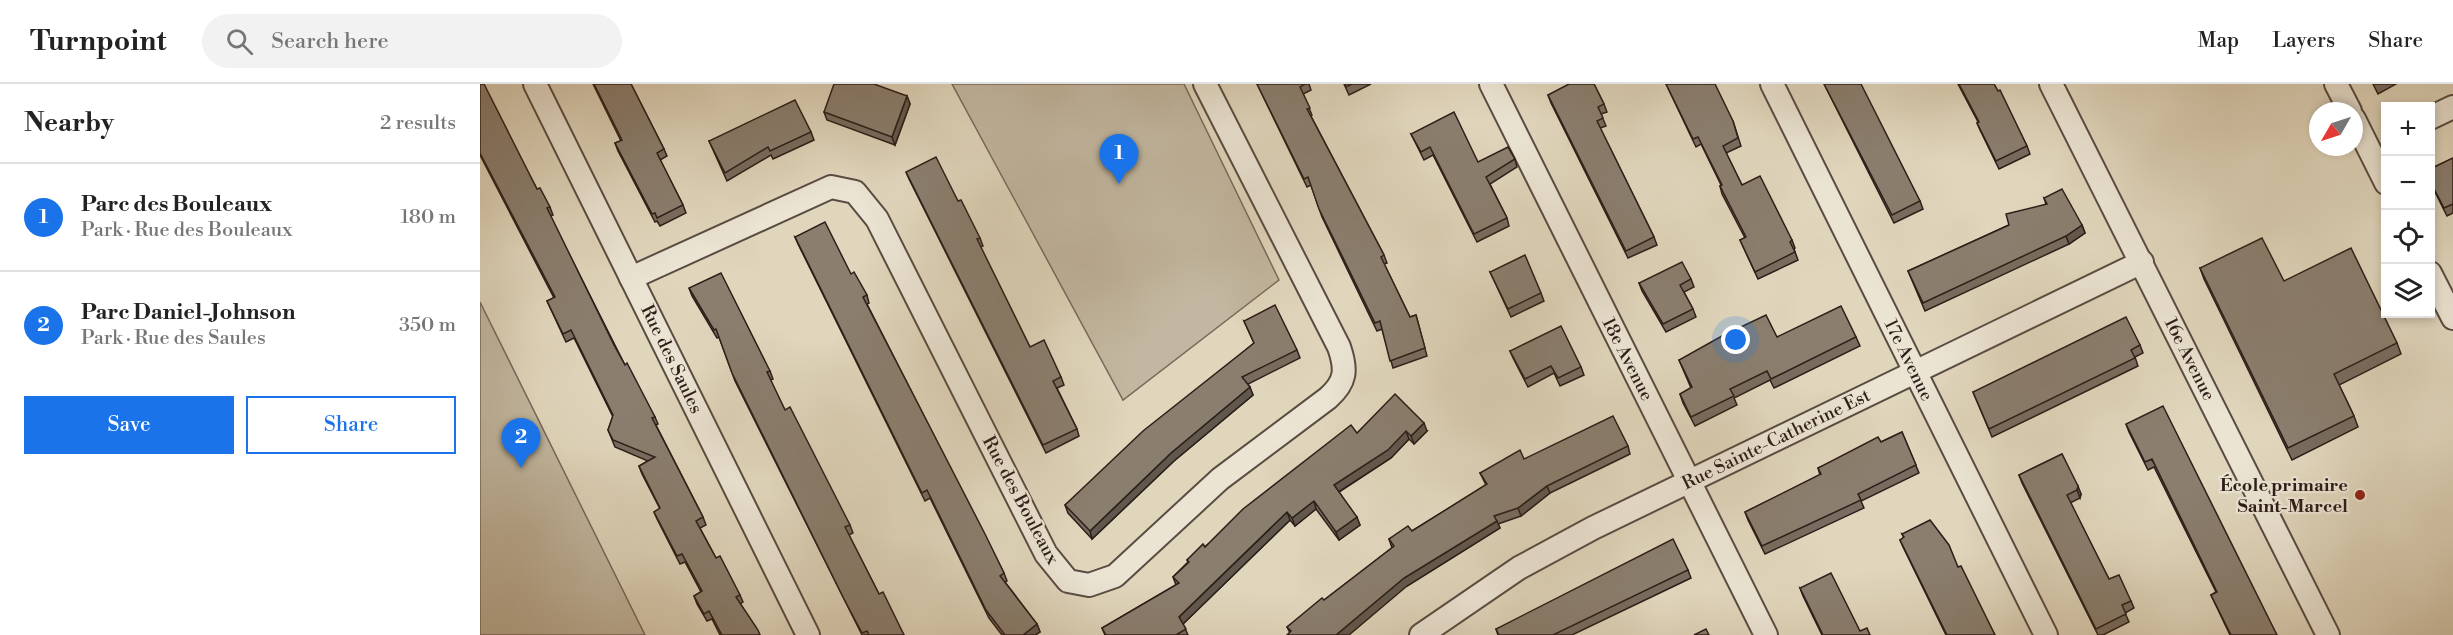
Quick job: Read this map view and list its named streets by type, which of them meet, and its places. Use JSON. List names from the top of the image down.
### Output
{
  "streets": {
    "street": [
      "Rue des Saules",
      "18e Avenue",
      "16e Avenue",
      "17e Avenue",
      "Rue Sainte-Catherine Est",
      "Rue des Bouleaux"
    ]
  },
  "crossings": [
    ["Rue des Saules", "Rue des Bouleaux"],
    ["18e Avenue", "Rue Sainte-Catherine Est"],
    ["16e Avenue", "Rue Sainte-Catherine Est"],
    ["17e Avenue", "Rue Sainte-Catherine Est"]
  ],
  "places": ["École primaire Saint-Marcel"],
  "north": "bottom left",
  "page": {
    "header": "Turnpoint",
    "search": "Search here",
    "nav": ["Map", "Layers", "Share"],
    "heading": ["Nearby", "2 results"],
    "map_buttons": ["+", "−"],
    "pins": ["1", "2"],
    "list": [
      {
        "mark": "1",
        "name": "Parc des Bouleaux",
        "note": "Park · Rue des Bouleaux",
        "value": "180 m"
      },
      {
        "mark": "2",
        "name": "Parc Daniel-Johnson",
        "note": "Park · Rue des Saules",
        "value": "350 m"
      }
    ],
    "buttons": ["Save", "Share"]
  }
}
